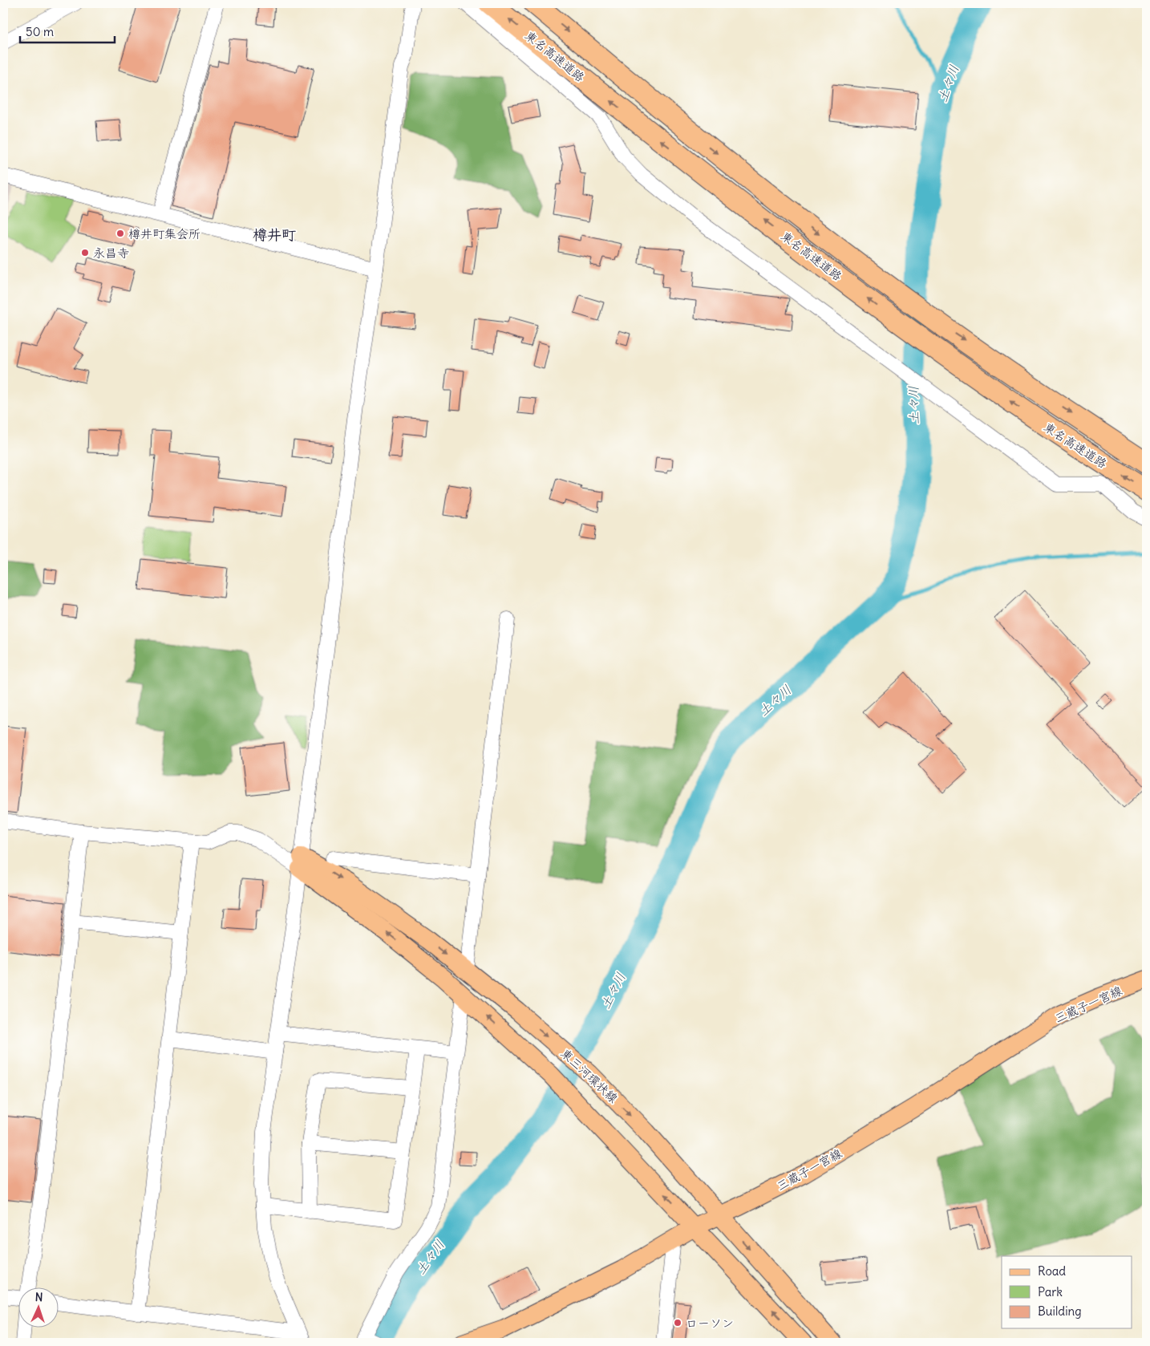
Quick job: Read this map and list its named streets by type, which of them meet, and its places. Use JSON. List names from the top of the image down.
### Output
{
  "streets": {
    "highway": ["東名高速道路"],
    "main road": ["三蔵子一宮線", "東三河環状線"]
  },
  "crossings": [
    ["三蔵子一宮線", "東三河環状線"]
  ],
  "districts": ["樽井町"],
  "water": ["土々川"],
  "places": ["樽井町集会所", "永昌寺", "ローソン"],
  "legend": ["Road", "Park", "Building"],
  "scale_bar": "50 m",
  "north": "top"
}
